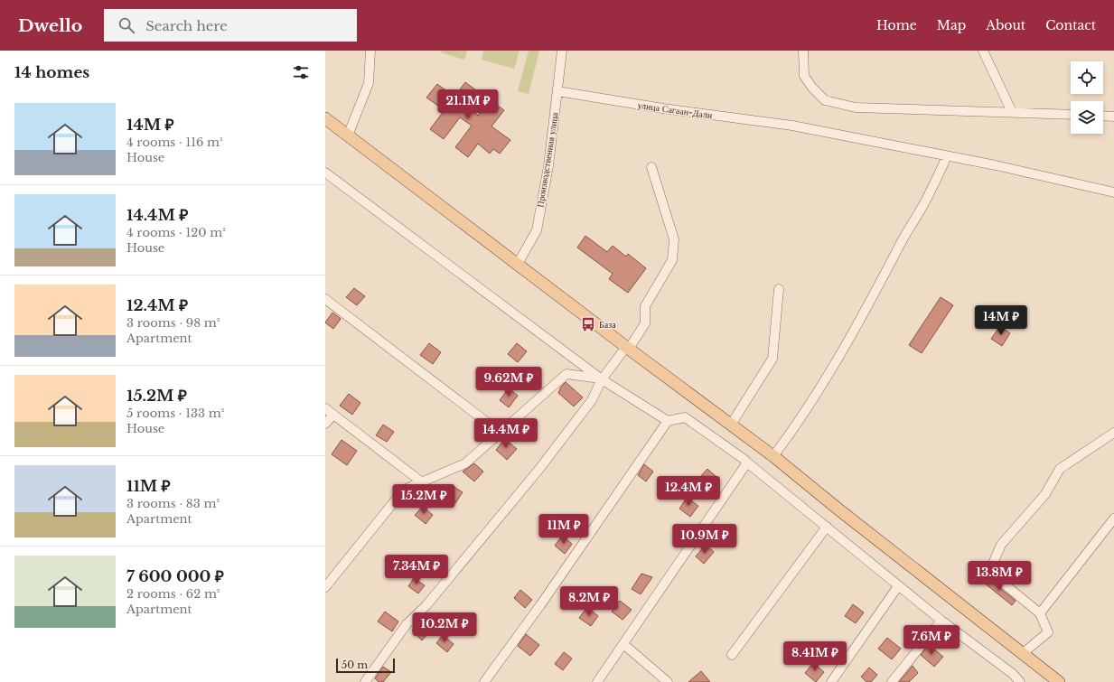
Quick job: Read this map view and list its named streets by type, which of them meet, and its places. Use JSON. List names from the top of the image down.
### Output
{
  "streets": {
    "street": ["улица Сагаан-Дали", "Производственная улица"]
  },
  "crossings": [
    ["улица Сагаан-Дали", "Производственная улица"]
  ],
  "places": {
    "bus stop": ["База"]
  },
  "scale_bar": "50 m",
  "page": {
    "header": "Dwello",
    "search": "Search here",
    "nav": [
      "Home",
      "Map",
      "About",
      "Contact"
    ],
    "heading": "14 homes",
    "price": [
      "21.1M ₽",
      "14M ₽",
      "9.62M ₽",
      "14.4M ₽",
      "12.4M ₽",
      "15.2M ₽",
      "11M ₽",
      "10.9M ₽",
      "7.34M ₽",
      "13.8M ₽",
      "8.2M ₽",
      "10.2M ₽",
      "7.6M ₽",
      "8.41M ₽"
    ],
    "list": [
      {
        "name": "14M ₽",
        "note": "4 rooms · 116 m² · House"
      },
      {
        "name": "14.4M ₽",
        "note": "4 rooms · 120 m² · House"
      },
      {
        "name": "12.4M ₽",
        "note": "3 rooms · 98 m² · Apartment"
      },
      {
        "name": "15.2M ₽",
        "note": "5 rooms · 133 m² · House"
      },
      {
        "name": "11M ₽",
        "note": "3 rooms · 83 m² · Apartment"
      },
      {
        "name": "7 600 000 ₽",
        "note": "2 rooms · 62 m² · Apartment"
      }
    ],
    "scale": "50 m"
  }
}
